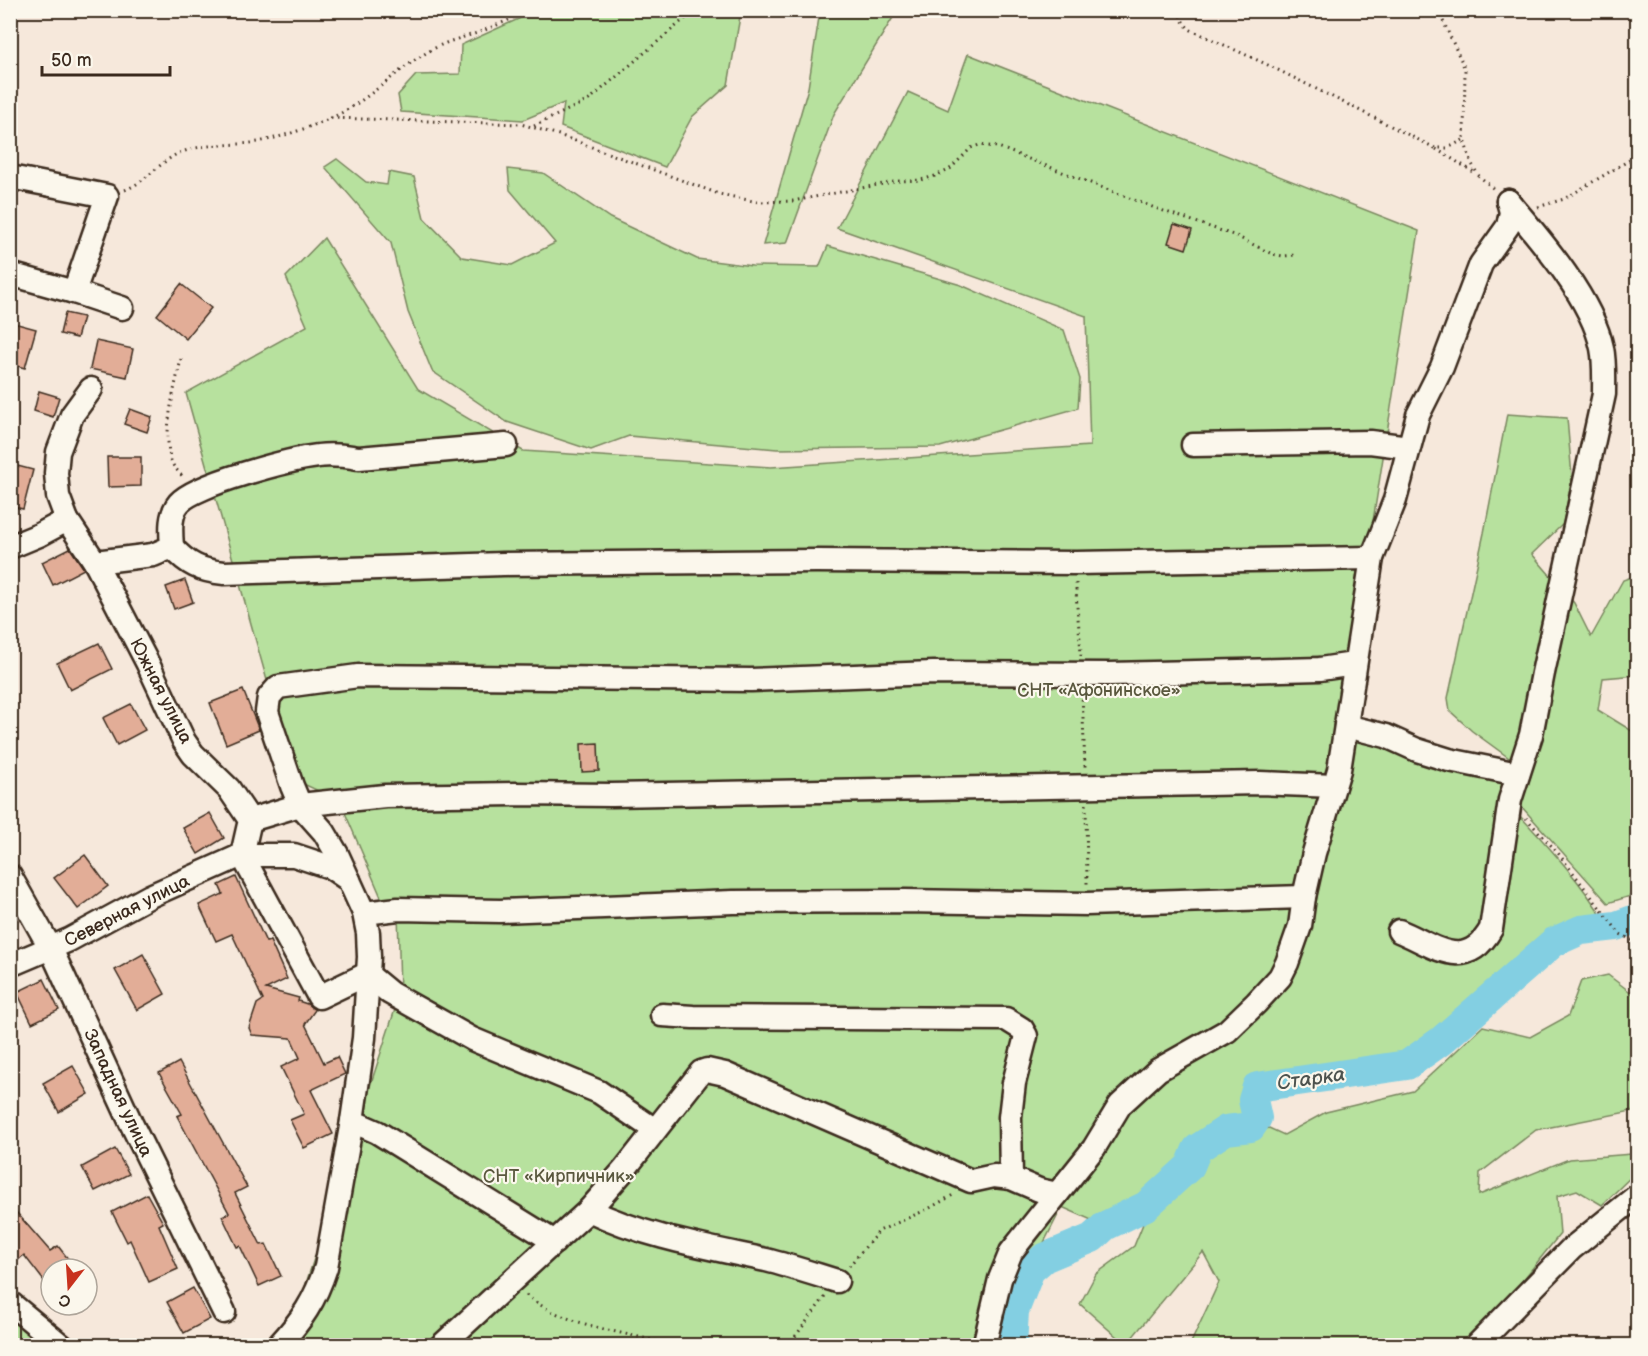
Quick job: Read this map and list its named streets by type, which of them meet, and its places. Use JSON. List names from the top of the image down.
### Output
{
  "streets": {
    "street": ["Южная улица", "Северная улица", "Западная улица"]
  },
  "crossings": [
    ["Северная улица", "Западная улица"]
  ],
  "water": ["Старка"],
  "parks": ["СНТ «Афонинское»", "СНТ «Кирпичник»"],
  "scale_bar": "50 m",
  "north": "bottom"
}
